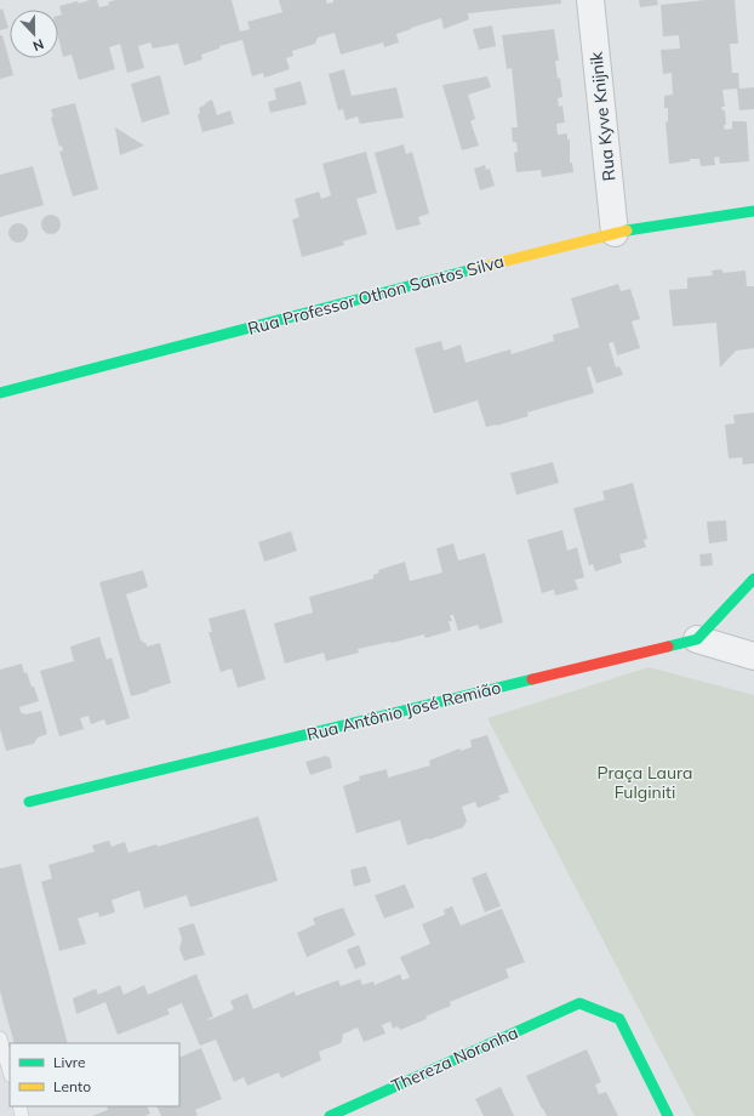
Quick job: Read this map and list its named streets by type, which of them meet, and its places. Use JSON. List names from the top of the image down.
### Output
{
  "streets": {
    "street": [
      "Rua Kyve Knijnik",
      "Rua Professor Othon Santos Silva",
      "Rua Antônio José Remião",
      "Thereza Noronha"
    ]
  },
  "crossings": [
    ["Rua Kyve Knijnik", "Rua Professor Othon Santos Silva"]
  ],
  "parks": ["Praça Laura Fulginiti"],
  "legend": ["Livre", "Lento"],
  "north": "bottom"
}
